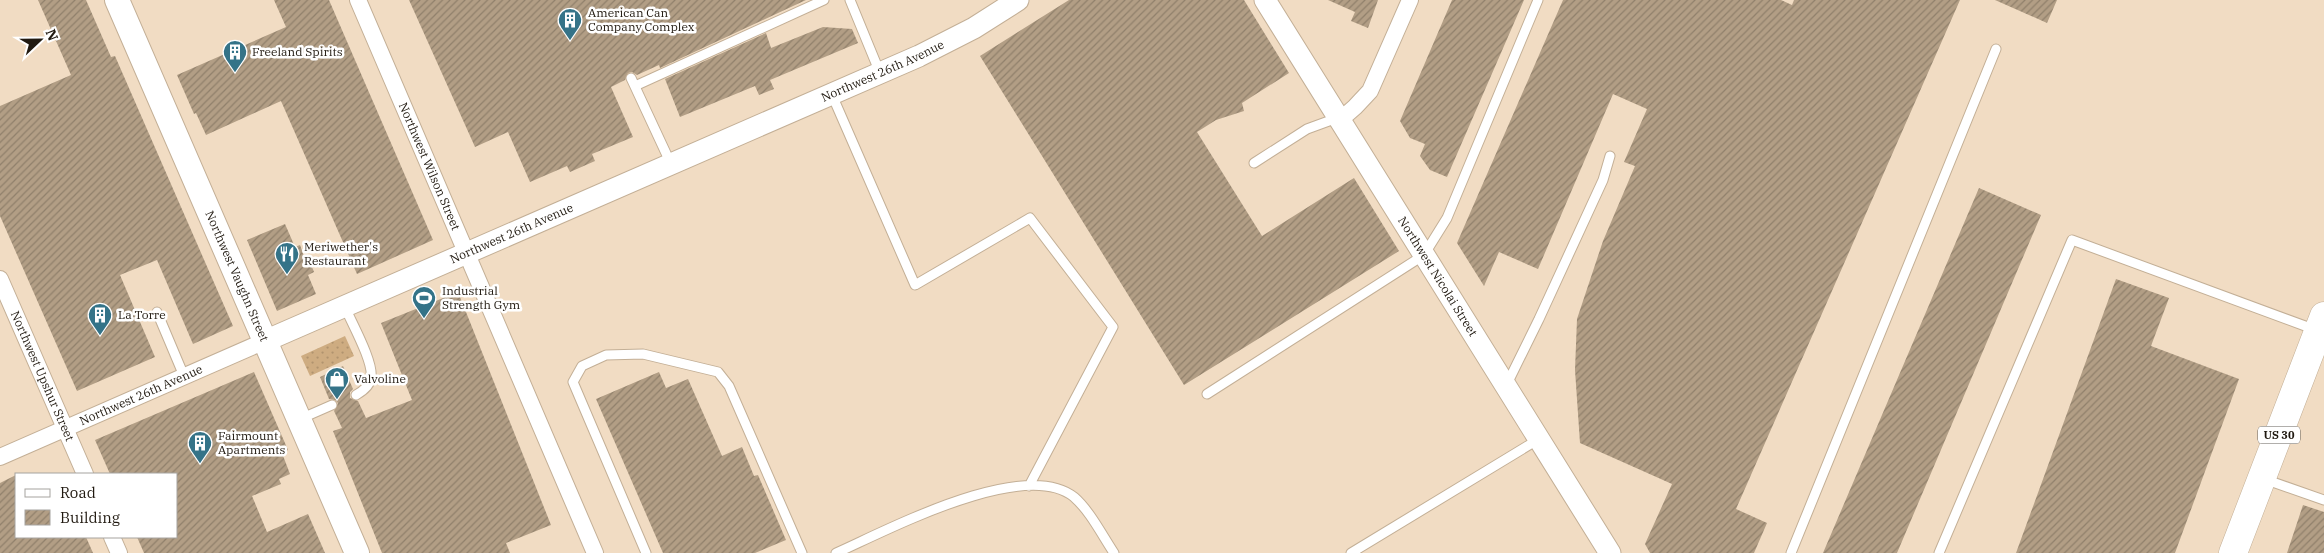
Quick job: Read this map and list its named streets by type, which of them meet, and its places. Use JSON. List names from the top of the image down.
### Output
{
  "streets": {
    "highway": ["US 30"],
    "main road": ["Northwest Vaughn Street"],
    "street": [
      "Northwest 26th Avenue",
      "Northwest Wilson Street",
      "Northwest Nicolai Street",
      "Northwest Upshur Street"
    ]
  },
  "crossings": [
    ["Northwest 26th Avenue", "Northwest Wilson Street"],
    ["Northwest 26th Avenue", "Northwest Vaughn Street"],
    ["Northwest 26th Avenue", "Northwest Upshur Street"]
  ],
  "places": {
    "building": [
      "American Can Company Complex",
      "Freeland Spirits",
      "La Torre",
      "Fairmount Apartments"
    ],
    "restaurant": ["Meriwether's Restaurant"],
    "sports": ["Industrial Strength Gym"],
    "shop": ["Valvoline"]
  },
  "legend": ["Road", "Building"],
  "north": "right"
}
